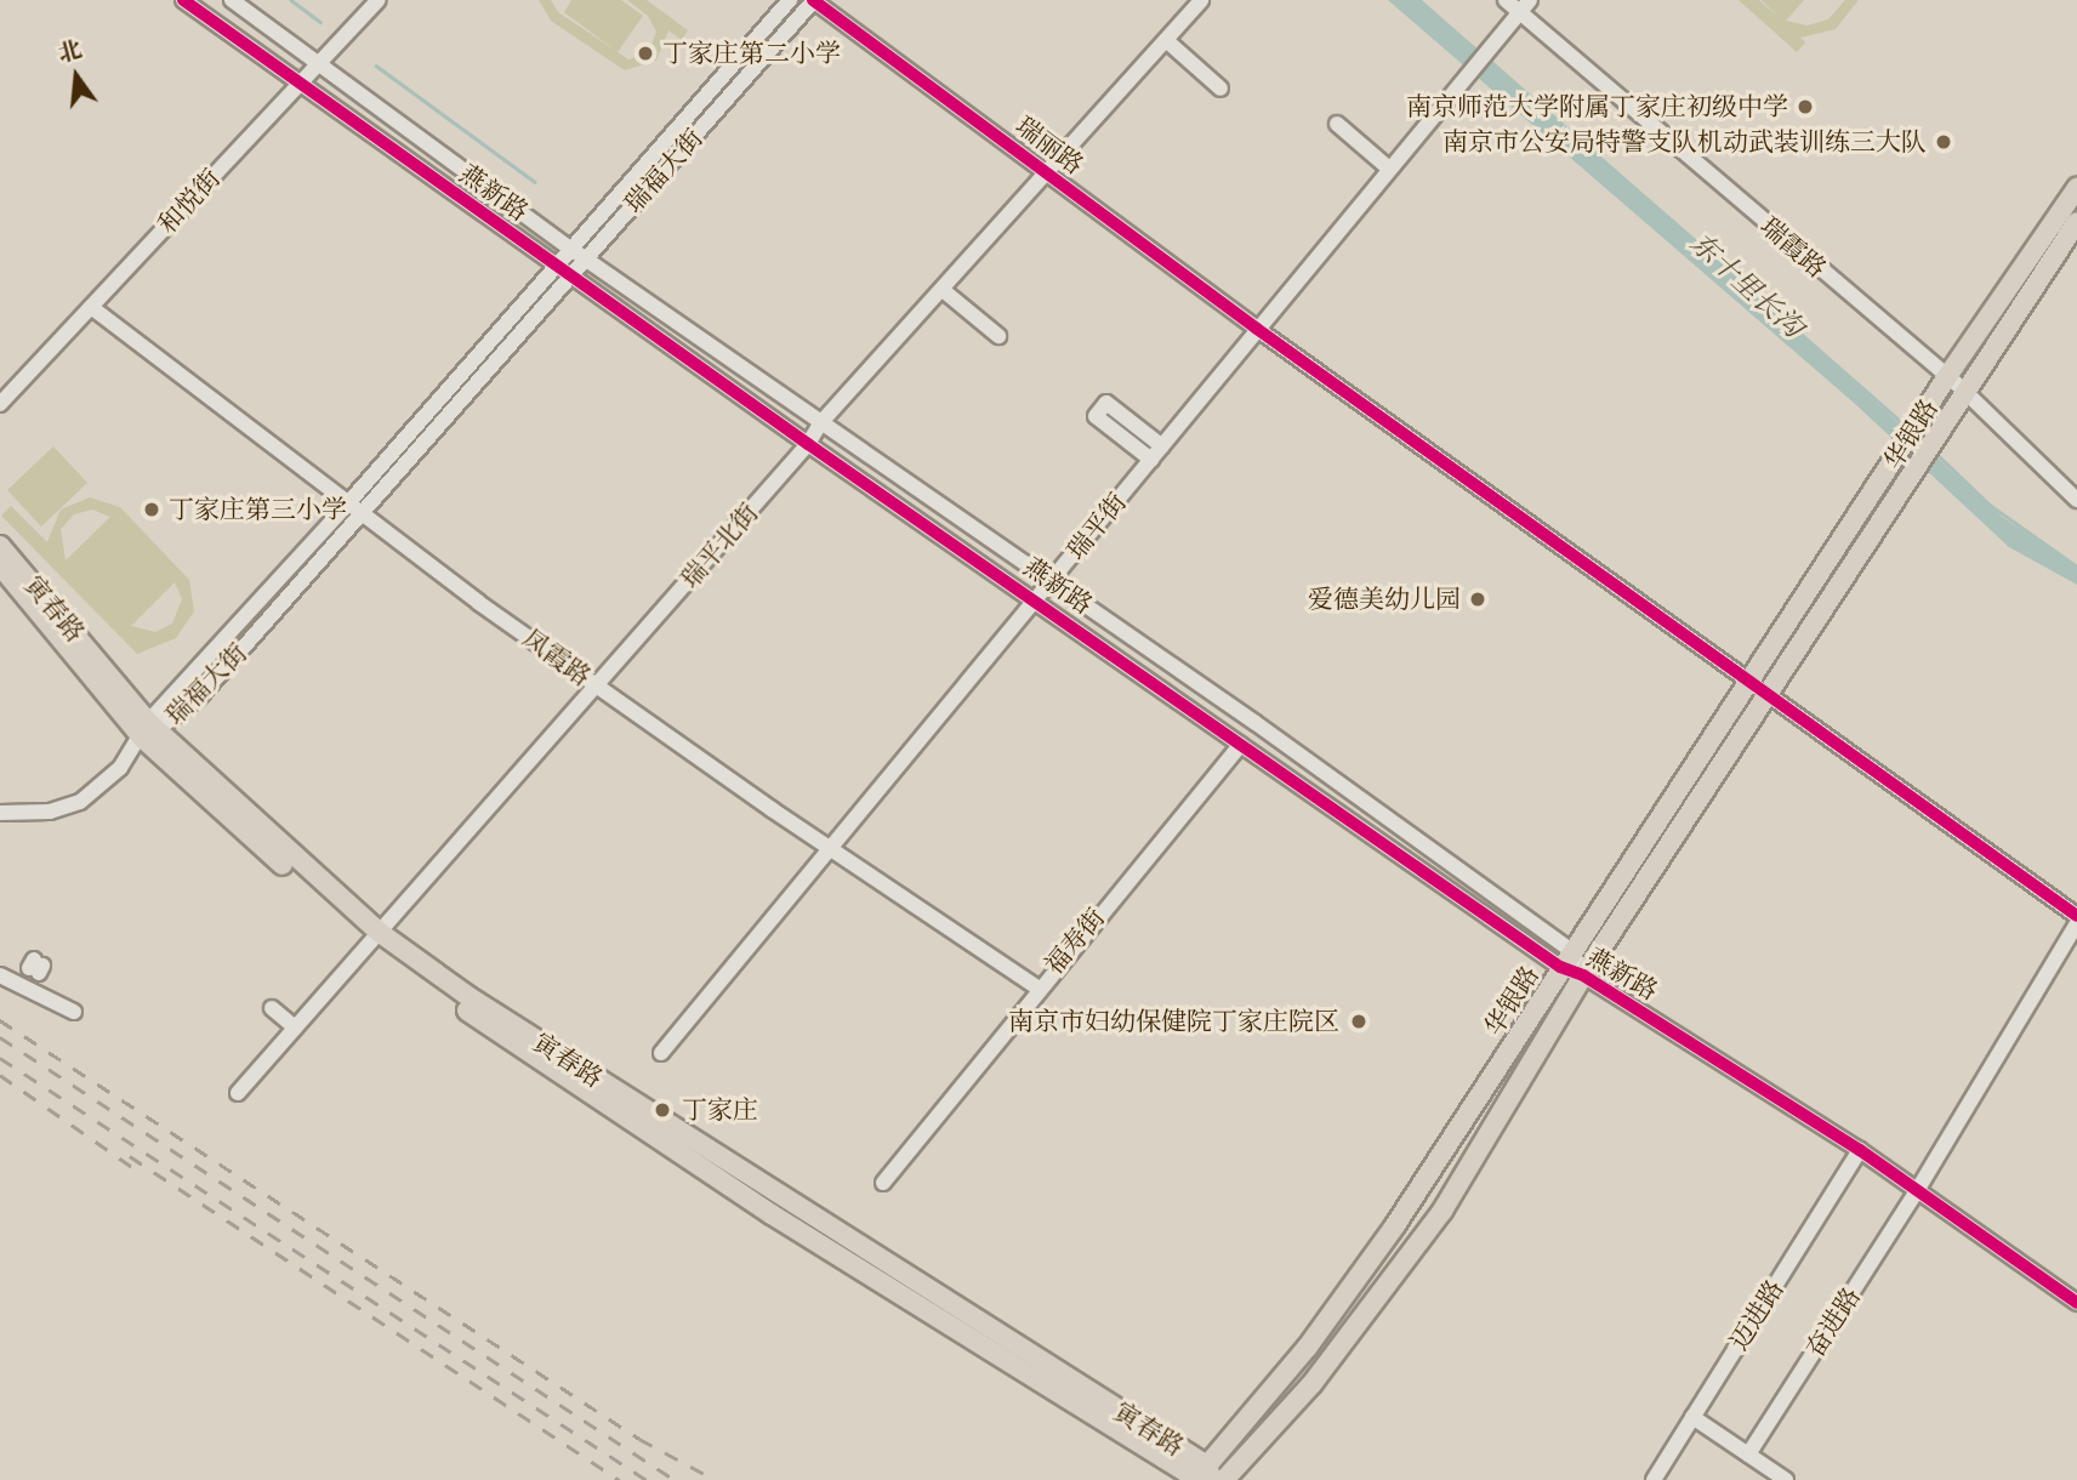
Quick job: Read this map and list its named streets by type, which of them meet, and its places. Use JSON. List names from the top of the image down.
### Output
{
  "streets": {
    "main road": ["华银路", "寅春路"],
    "street": [
      "瑞丽路",
      "瑞福大街",
      "燕新路",
      "和悦街",
      "瑞霞路",
      "瑞平街",
      "瑞平北街",
      "凤霞路",
      "福寿街",
      "迈进路",
      "奋进路"
    ]
  },
  "crossings": [
    ["瑞丽路", "瑞福大街"],
    ["瑞丽路", "华银路"],
    ["瑞丽路", "瑞平街"],
    ["瑞丽路", "瑞平北街"],
    ["瑞福大街", "燕新路"],
    ["瑞福大街", "寅春路"],
    ["瑞福大街", "凤霞路"],
    ["燕新路", "和悦街"],
    ["燕新路", "华银路"],
    ["燕新路", "瑞平街"],
    ["燕新路", "瑞平北街"],
    ["燕新路", "福寿街"],
    ["燕新路", "迈进路"],
    ["燕新路", "奋进路"],
    ["和悦街", "凤霞路"],
    ["瑞霞路", "华银路"],
    ["瑞霞路", "瑞平街"],
    ["华银路", "寅春路"],
    ["瑞平街", "凤霞路"],
    ["瑞平北街", "寅春路"],
    ["瑞平北街", "凤霞路"],
    ["凤霞路", "福寿街"]
  ],
  "water": ["东十里长沟"],
  "places": [
    "丁家庄第二小学",
    "南京师范大学附属丁家庄初级中学",
    "南京市公安局特警支队机动武装训练三大队",
    "丁家庄第三小学",
    "爱德美幼儿园",
    "南京市妇幼保健院丁家庄院区",
    "丁家庄"
  ],
  "north": "top"
}
